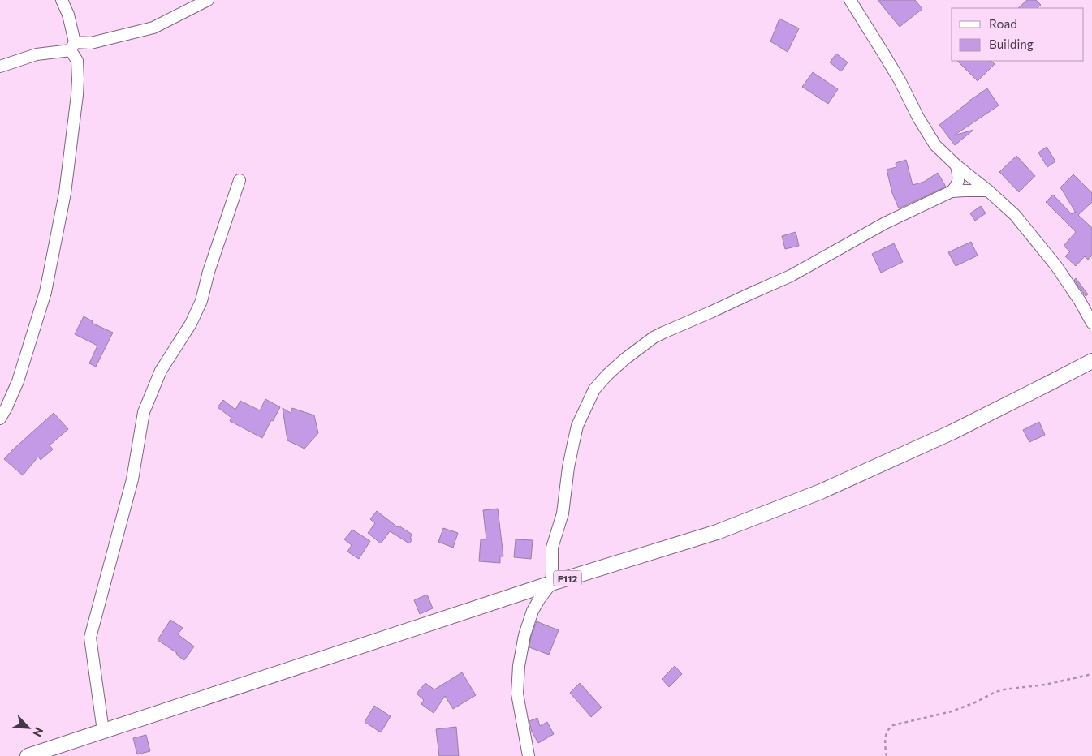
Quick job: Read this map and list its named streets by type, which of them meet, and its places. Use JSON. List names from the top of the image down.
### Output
{
  "streets": {
    "main road": ["F112"]
  },
  "legend": ["Road", "Building"],
  "north": "bottom right"
}
